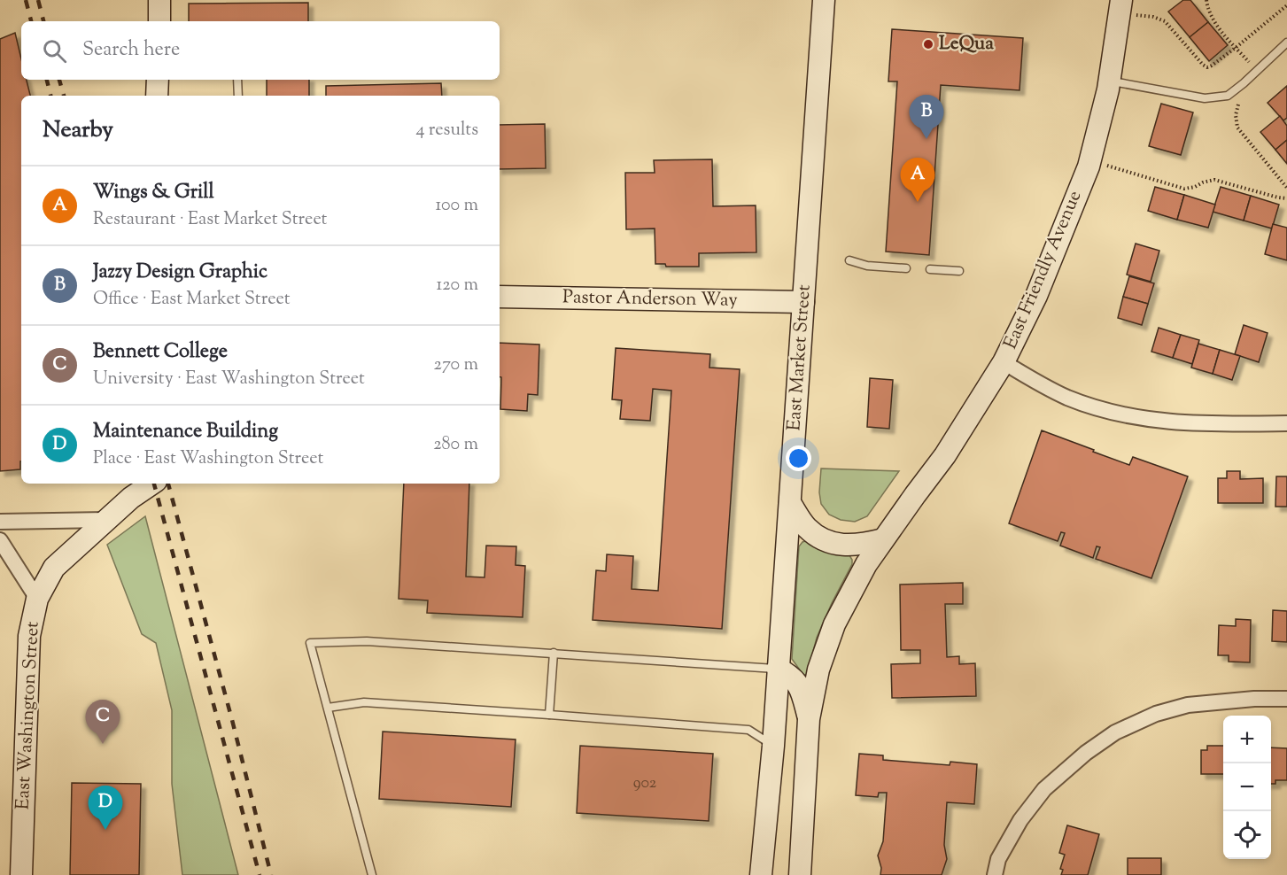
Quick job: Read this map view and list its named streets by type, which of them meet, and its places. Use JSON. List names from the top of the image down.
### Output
{
  "streets": {
    "main road": [
      "East Friendly Avenue",
      "Pastor Anderson Way",
      "East Market Street",
      "East Washington Street"
    ]
  },
  "crossings": [
    ["Pastor Anderson Way", "East Market Street"]
  ],
  "places": ["LeQua"],
  "house_numbers": ["902"],
  "page": {
    "search": "Search here",
    "pins": [
      "B",
      "A",
      "C",
      "D"
    ],
    "heading": ["Nearby", "4 results"],
    "list": [
      {
        "mark": "A",
        "name": "Wings & Grill",
        "note": "Restaurant · East Market Street",
        "value": "100 m"
      },
      {
        "mark": "B",
        "name": "Jazzy Design Graphic",
        "note": "Office · East Market Street",
        "value": "120 m"
      },
      {
        "mark": "C",
        "name": "Bennett College",
        "note": "University · East Washington Street",
        "value": "270 m"
      },
      {
        "mark": "D",
        "name": "Maintenance Building",
        "note": "Place · East Washington Street",
        "value": "280 m"
      }
    ],
    "map_buttons": ["+", "−"]
  }
}
